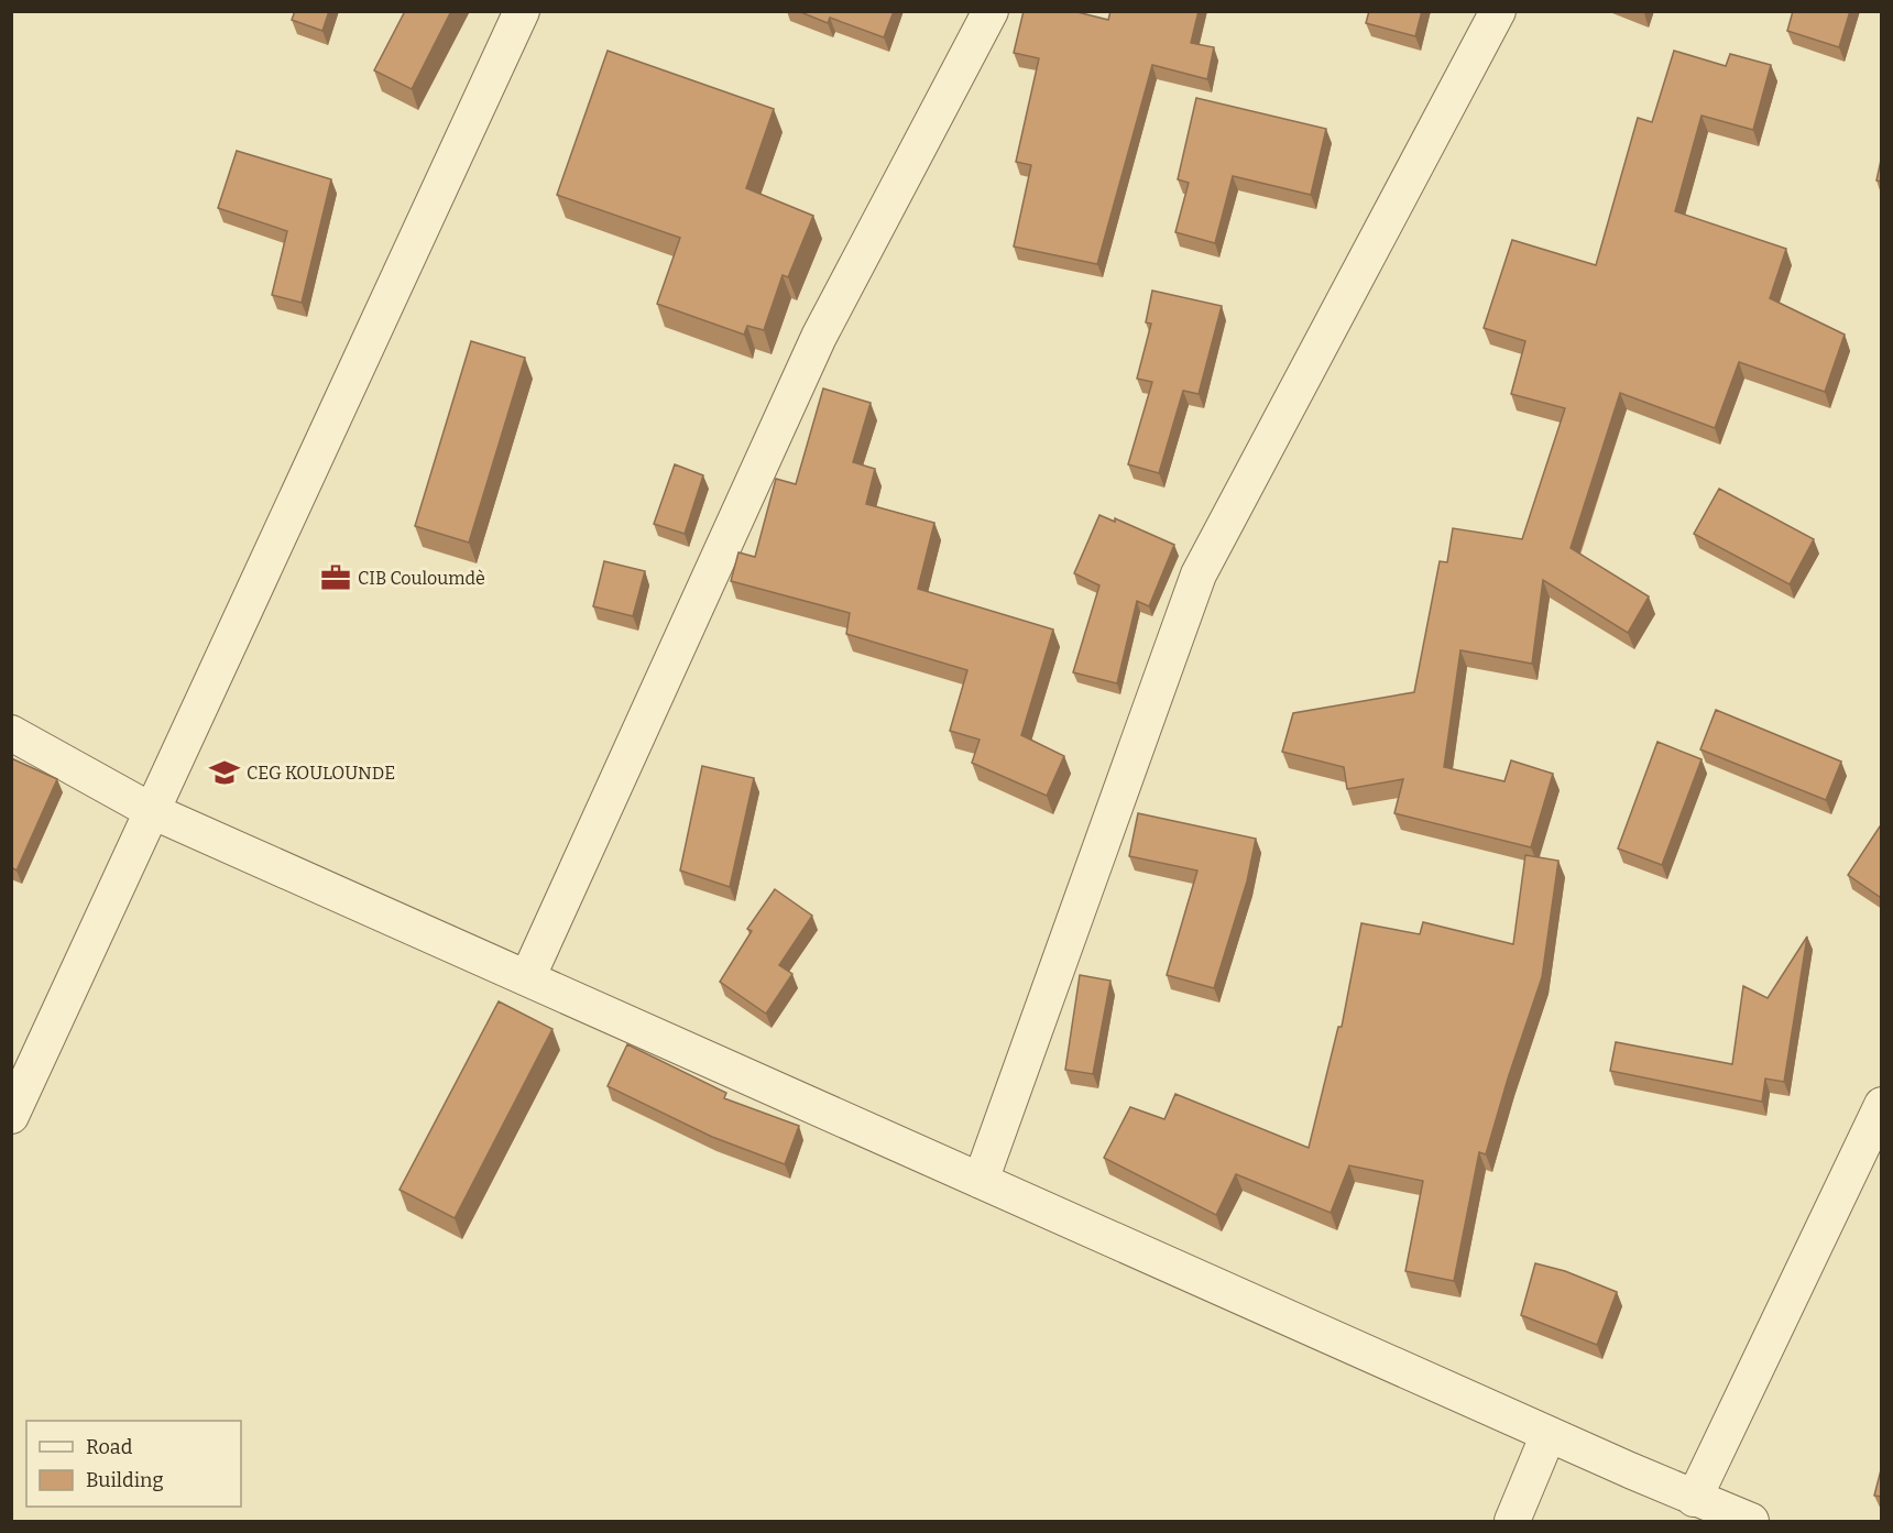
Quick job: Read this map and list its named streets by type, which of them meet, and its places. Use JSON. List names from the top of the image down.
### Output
{
  "places": {
    "office": ["CIB Couloumdè"],
    "school or university": ["CEG KOULOUNDE"]
  },
  "legend": ["Road", "Building"]
}
